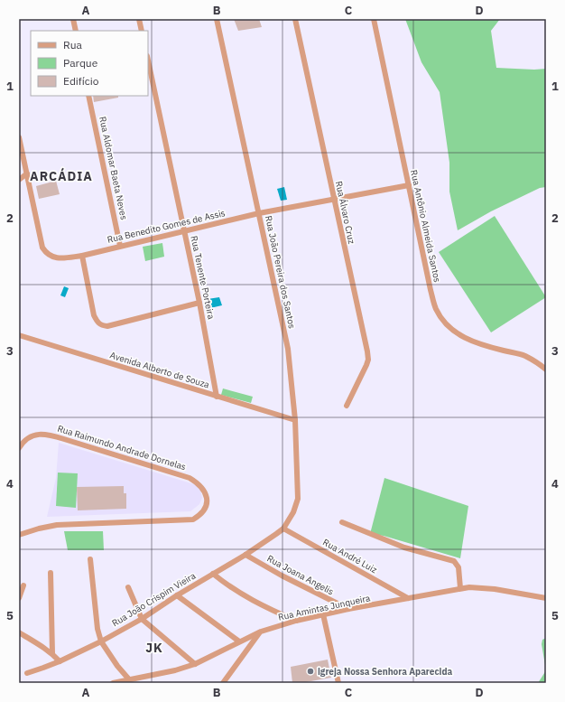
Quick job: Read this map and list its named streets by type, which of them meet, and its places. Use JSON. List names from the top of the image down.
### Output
{
  "streets": {
    "street": [
      "Rua Aldomar Baeta Neves",
      "Rua Álvaro Cruz",
      "Rua Benedito Gomes de Assis",
      "Rua Antônio Almeida Santos",
      "Rua João Pereira dos Santos",
      "Rua Tenente Porteira",
      "Avenida Alberto de Souza",
      "Rua Raimundo Andrade Dornelas",
      "Rua André Luiz",
      "Rua Joana Angelis",
      "Rua João Crispim Vieira",
      "Rua Amintas Junqueira"
    ]
  },
  "crossings": [
    ["Rua Aldomar Baeta Neves", "Rua Benedito Gomes de Assis"],
    ["Rua Álvaro Cruz", "Rua Benedito Gomes de Assis"],
    ["Rua Benedito Gomes de Assis", "Rua Antônio Almeida Santos"],
    ["Rua Benedito Gomes de Assis", "Rua João Pereira dos Santos"],
    ["Rua Benedito Gomes de Assis", "Rua Tenente Porteira"],
    ["Rua João Pereira dos Santos", "Avenida Alberto de Souza"],
    ["Rua João Pereira dos Santos", "Rua André Luiz"],
    ["Rua João Pereira dos Santos", "Rua João Crispim Vieira"],
    ["Rua Tenente Porteira", "Avenida Alberto de Souza"],
    ["Rua André Luiz", "Rua João Crispim Vieira"],
    ["Rua André Luiz", "Rua Amintas Junqueira"],
    ["Rua Joana Angelis", "Rua João Crispim Vieira"],
    ["Rua Joana Angelis", "Rua Amintas Junqueira"]
  ],
  "districts": ["ARCÁDIA", "JK"],
  "places": ["igreja Nossa Senhora Aparecida"],
  "legend": ["Rua", "Parque", "Edifício"],
  "grid": {
    "columns": [
      "A",
      "B",
      "C",
      "D"
    ],
    "rows": [
      "1",
      "2",
      "3",
      "4",
      "5"
    ]
  }
}
